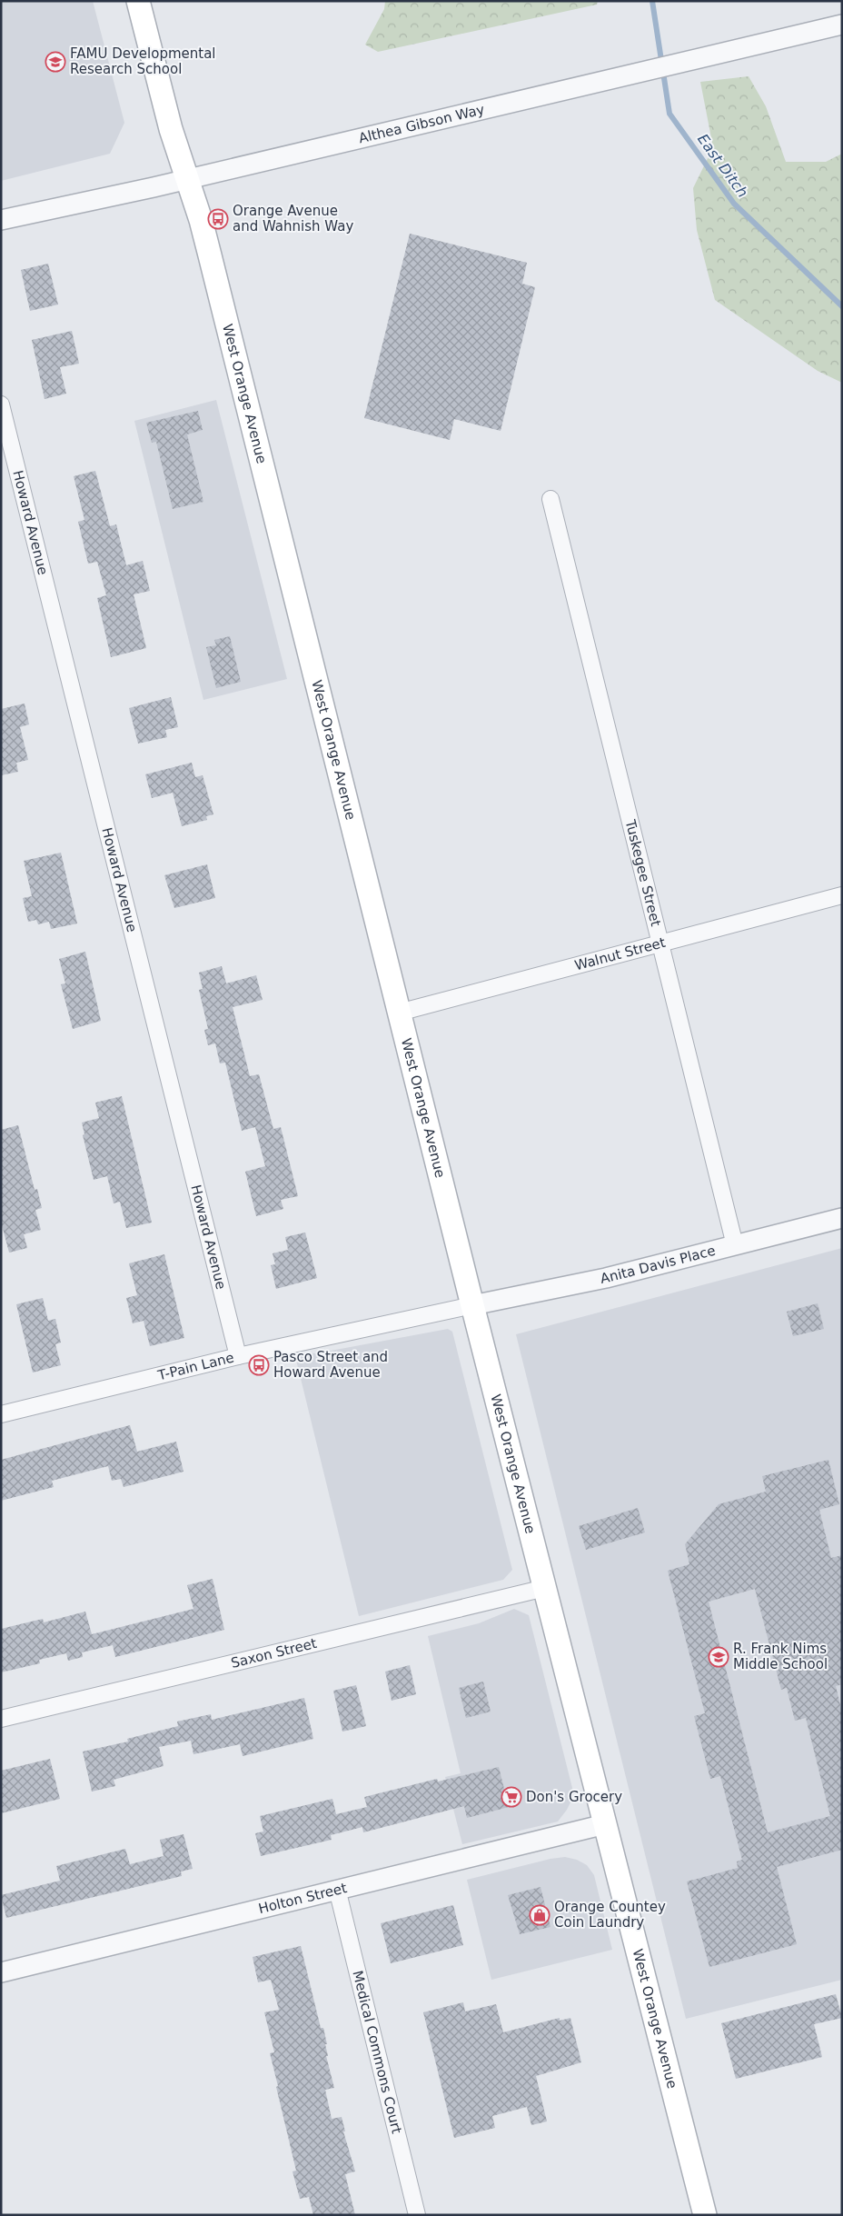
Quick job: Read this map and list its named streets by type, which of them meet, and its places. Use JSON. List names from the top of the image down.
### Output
{
  "streets": {
    "main road": ["West Orange Avenue"],
    "street": [
      "Althea Gibson Way",
      "Howard Avenue",
      "Tuskegee Street",
      "Walnut Street",
      "Anita Davis Place",
      "T-Pain Lane",
      "Saxon Street",
      "Holton Street",
      "Medical Commons Court"
    ]
  },
  "crossings": [
    ["Althea Gibson Way", "West Orange Avenue"],
    ["West Orange Avenue", "Walnut Street"],
    ["West Orange Avenue", "Anita Davis Place"],
    ["West Orange Avenue", "T-Pain Lane"],
    ["West Orange Avenue", "Saxon Street"],
    ["West Orange Avenue", "Holton Street"],
    ["Howard Avenue", "T-Pain Lane"],
    ["Tuskegee Street", "Walnut Street"],
    ["Tuskegee Street", "Anita Davis Place"],
    ["Anita Davis Place", "T-Pain Lane"],
    ["Holton Street", "Medical Commons Court"]
  ],
  "water": ["East Ditch"],
  "places": {
    "school or university": ["FAMU Developmental Research School", "R. Frank Nims Middle School"],
    "bus stop": ["Orange Avenue and Wahnish Way", "Pasco Street and Howard Avenue"],
    "supermarket": ["Don's Grocery"],
    "shop": ["Orange Countey Coin Laundry"]
  }
}
